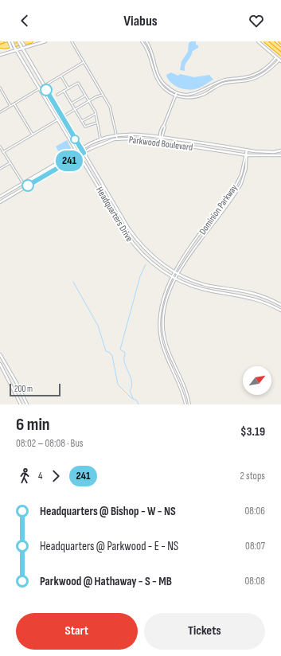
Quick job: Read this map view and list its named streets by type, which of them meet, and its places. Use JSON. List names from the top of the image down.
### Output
{
  "streets": {
    "main road": ["Parkwood Boulevard", "Headquarters Drive"],
    "street": ["Dominion Parkway"]
  },
  "crossings": [
    ["Parkwood Boulevard", "Dominion Parkway"],
    ["Parkwood Boulevard", "Headquarters Drive"],
    ["Dominion Parkway", "Headquarters Drive"]
  ],
  "lines": ["bus line 241"],
  "scale_bar": "200 m",
  "north": "top right",
  "page": {
    "header": "Viabus",
    "on_map": "241",
    "scale": "200 m",
    "heading": ["6 min", "08:02 – 08:08 · Bus", "$3.19"],
    "legs": ["4", "241", "2 stops"],
    "list": [
      {
        "name": "Headquarters @ Bishop - W - NS",
        "value": "08:06"
      },
      {
        "name": "Headquarters @ Parkwood - E - NS",
        "value": "08:07"
      },
      {
        "name": "Parkwood @ Hathaway - S - MB",
        "value": "08:08"
      }
    ],
    "buttons": ["Start", "Tickets"]
  }
}
